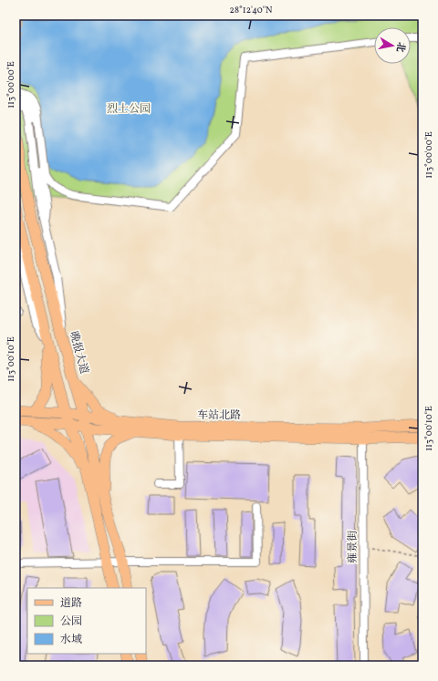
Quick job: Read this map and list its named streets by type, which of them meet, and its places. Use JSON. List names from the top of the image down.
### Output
{
  "streets": {
    "main road": ["晚报大道", "车站北路"],
    "street": ["雍景街"]
  },
  "crossings": [
    ["晚报大道", "车站北路"],
    ["车站北路", "雍景街"]
  ],
  "parks": ["烈士公园"],
  "legend": ["道路", "公园", "水域"],
  "north": "right",
  "coordinates": ["28°12'40\"N", "113°00'00\"E", "113°00'10\"E"]
}
